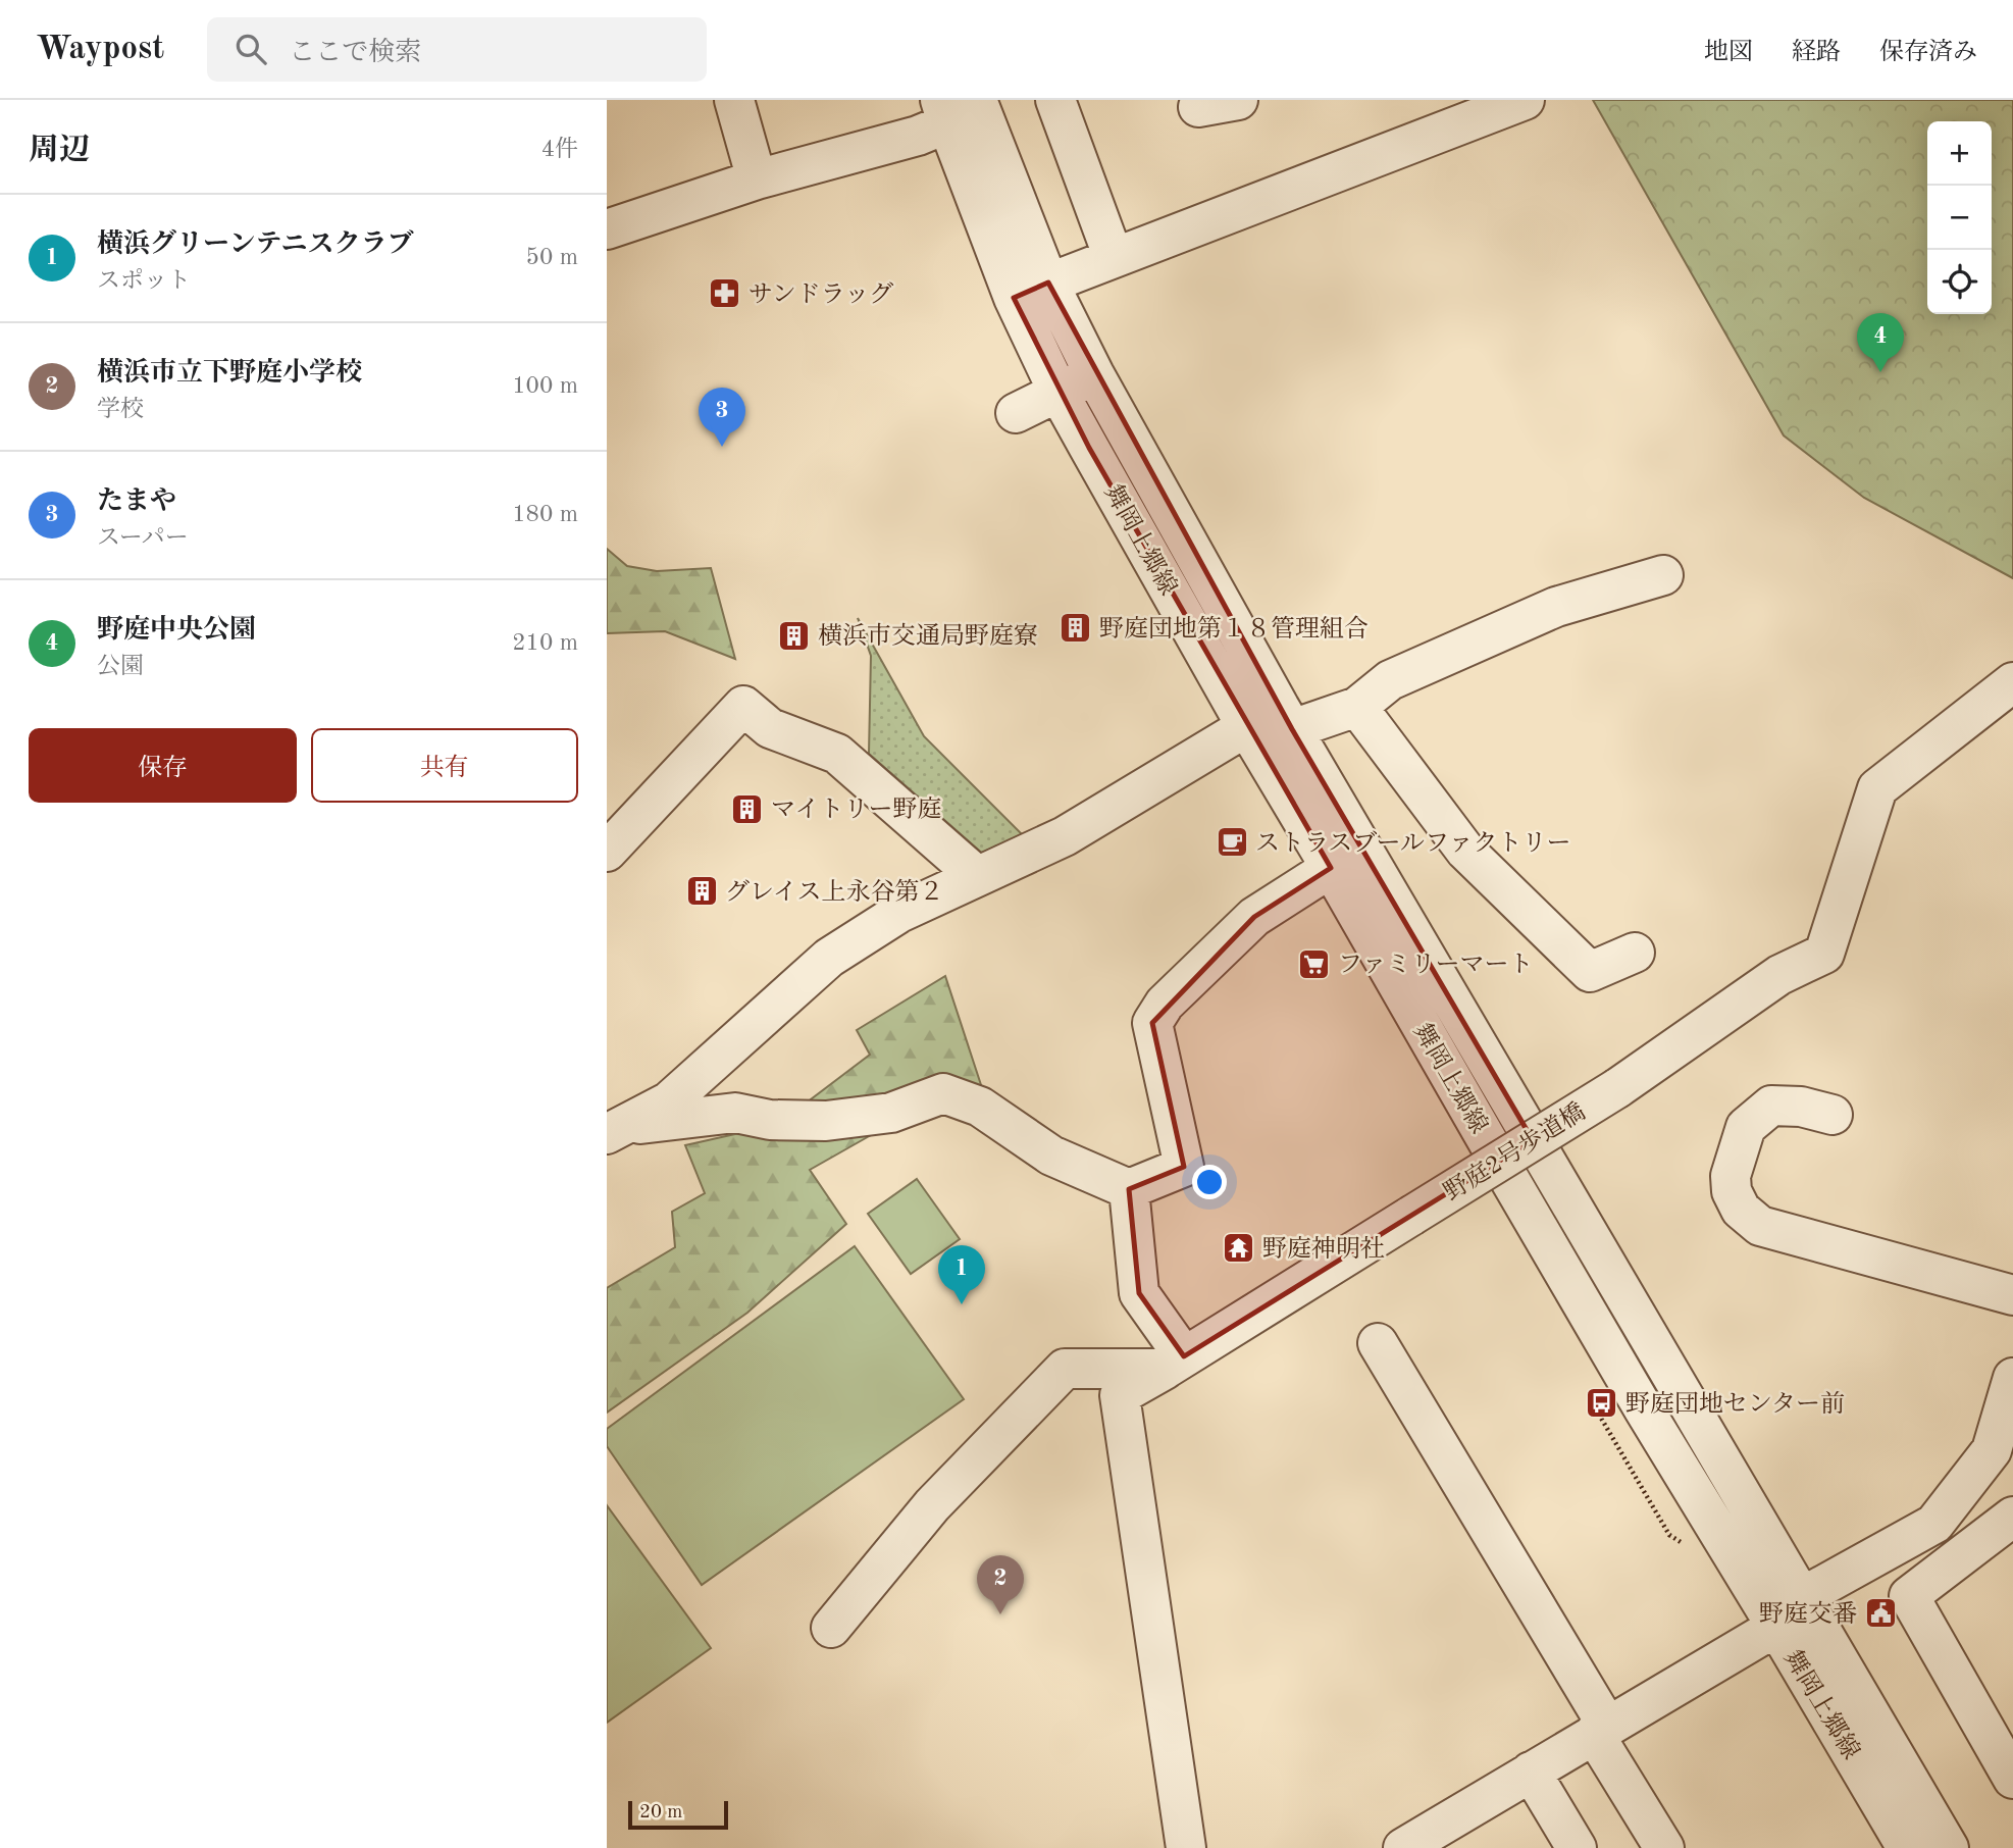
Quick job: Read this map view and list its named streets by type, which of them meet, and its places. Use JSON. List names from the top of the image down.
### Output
{
  "streets": {
    "street": ["舞岡上郷線", "野庭2号歩道橋"]
  },
  "places": {
    "pharmacy": ["サンドラッグ"],
    "building": [
      "野庭団地第１８管理組合",
      "横浜市交通局野庭寮",
      "マイトリー野庭",
      "グレイス上永谷第２"
    ],
    "cafe": ["ストラスブールファクトリー"],
    "supermarket": ["ファミリーマート"],
    "temple": ["野庭神明社"],
    "bus stop": ["野庭団地センター前"],
    "public building": ["野庭交番"]
  },
  "scale_bar": "20 m",
  "page": {
    "header": "Waypost",
    "search": "ここで検索",
    "nav": ["地図", "経路", "保存済み"],
    "heading": ["周辺", "4件"],
    "map_buttons": ["+", "−"],
    "list": [
      {
        "mark": "1",
        "name": "横浜グリーンテニスクラブ",
        "note": "スポット",
        "value": "50 m"
      },
      {
        "mark": "2",
        "name": "横浜市立下野庭小学校",
        "note": "学校",
        "value": "100 m"
      },
      {
        "mark": "3",
        "name": "たまや",
        "note": "スーパー",
        "value": "180 m"
      },
      {
        "mark": "4",
        "name": "野庭中央公園",
        "note": "公園",
        "value": "210 m"
      }
    ],
    "pins": [
      "4",
      "3",
      "1",
      "2"
    ],
    "buttons": ["保存", "共有"],
    "scale": "20 m"
  }
}
